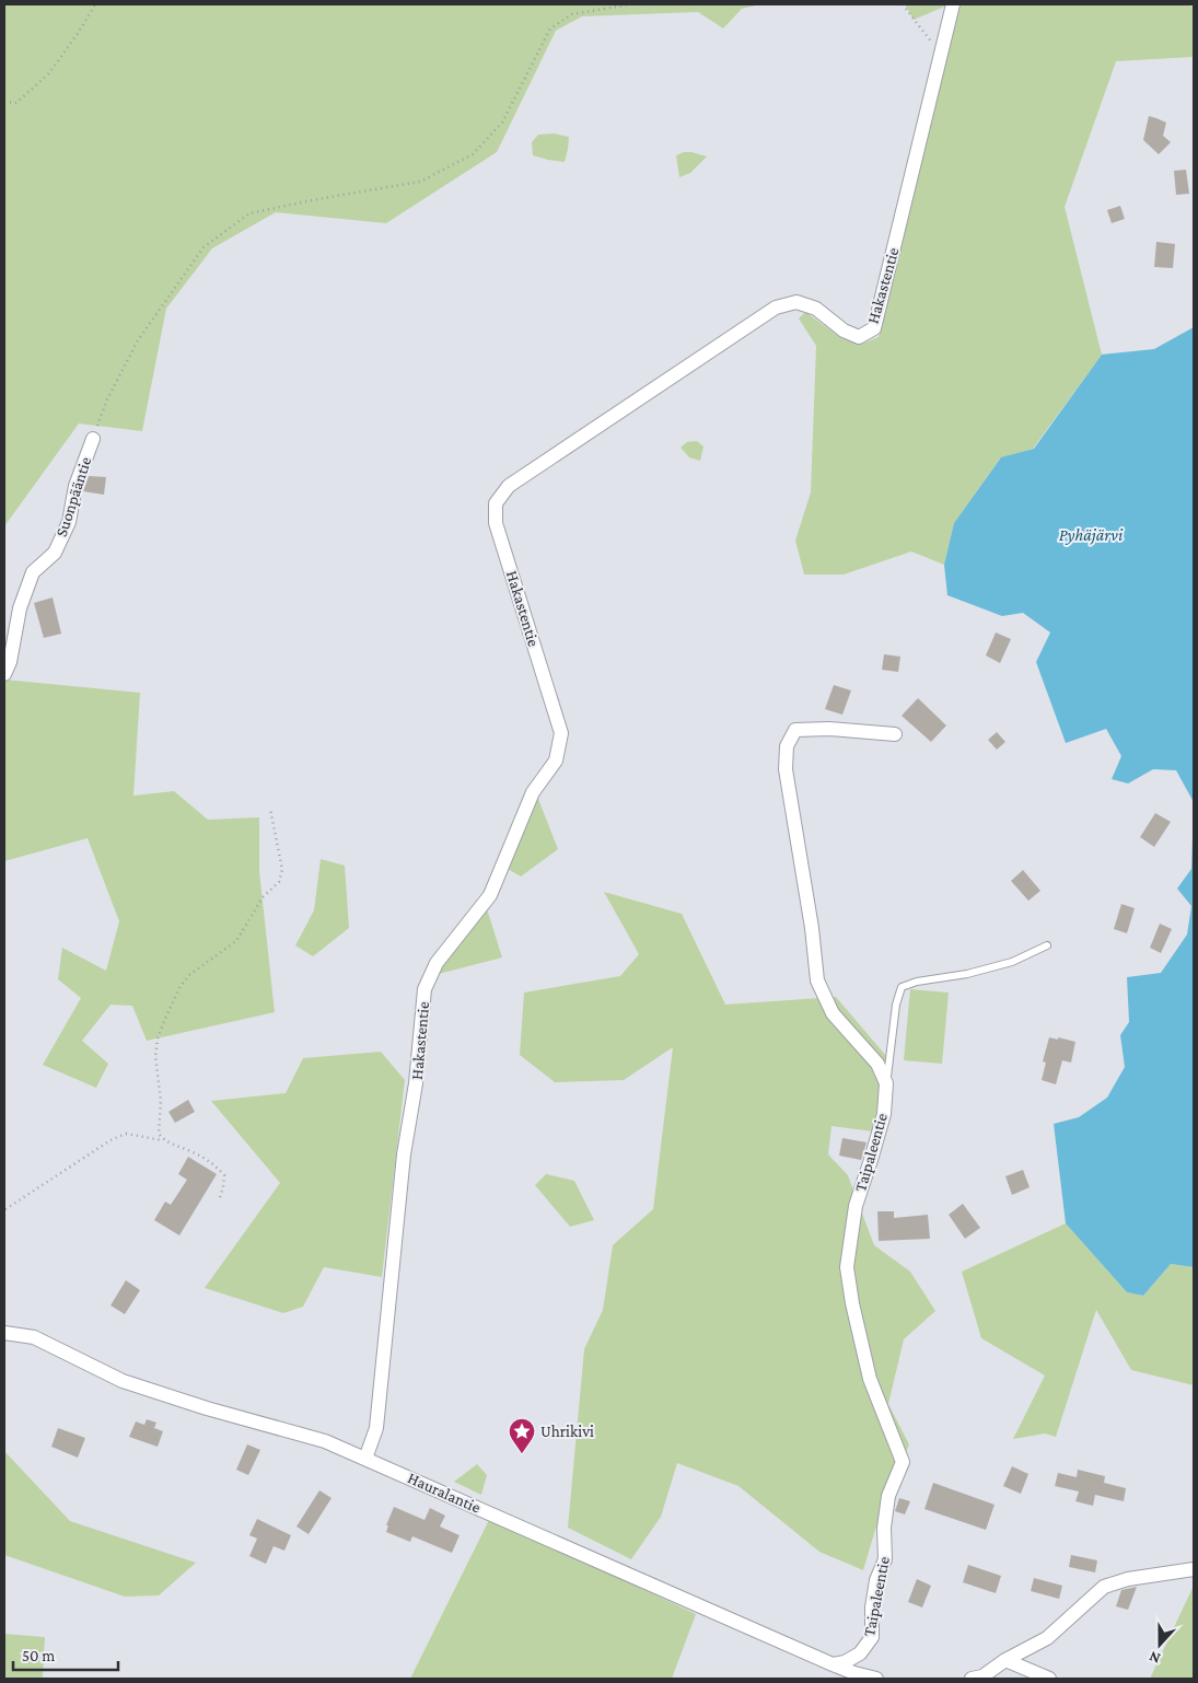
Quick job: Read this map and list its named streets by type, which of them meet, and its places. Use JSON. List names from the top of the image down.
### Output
{
  "streets": {
    "street": [
      "Hakastentie",
      "Suonpääntie",
      "Taipaleentie",
      "Hauralantie"
    ]
  },
  "crossings": [
    ["Hakastentie", "Hauralantie"],
    ["Taipaleentie", "Hauralantie"]
  ],
  "water": ["Pyhäjärvi"],
  "places": {
    "place": ["Uhrikivi"]
  },
  "scale_bar": "50 m",
  "north": "bottom"
}
